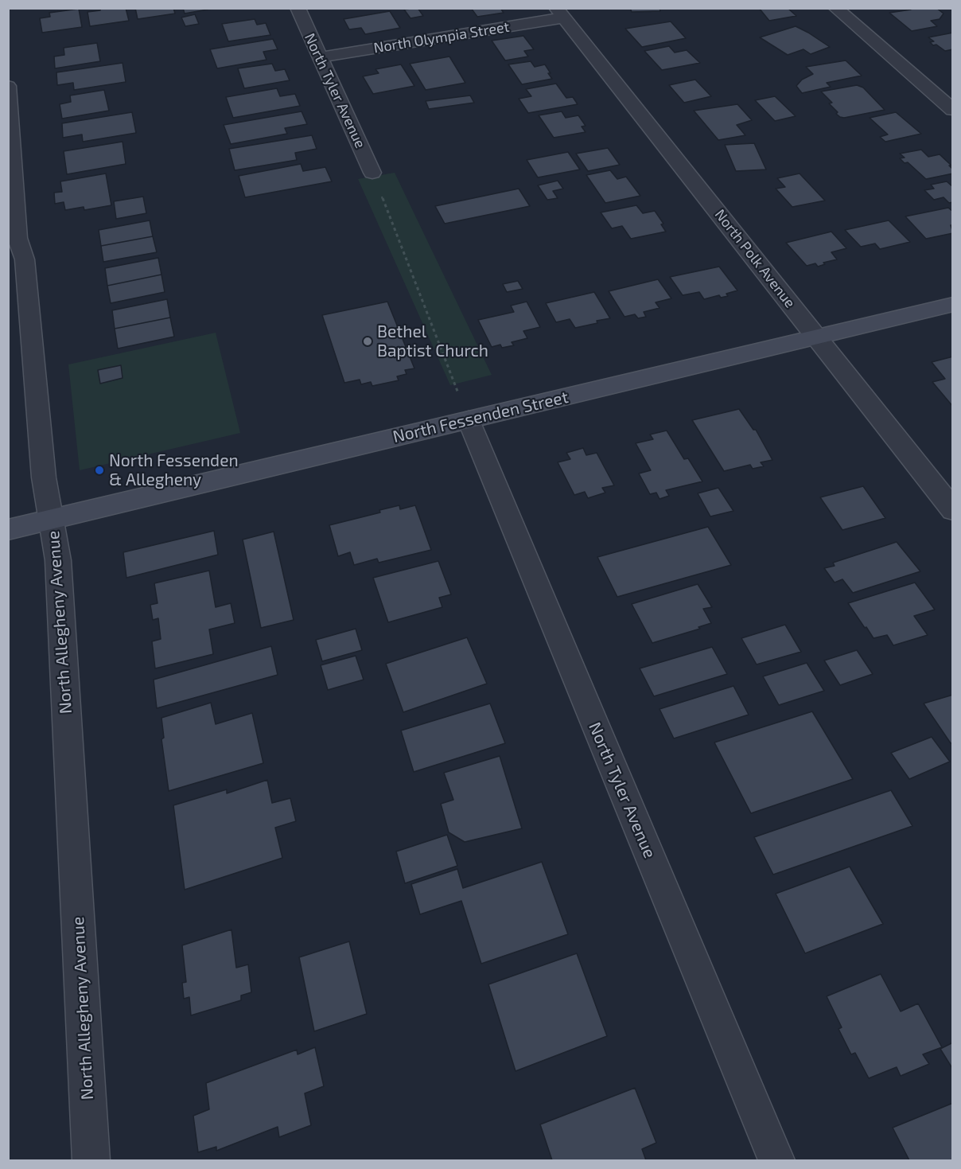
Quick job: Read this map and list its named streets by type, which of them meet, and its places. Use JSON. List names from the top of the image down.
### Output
{
  "streets": {
    "main road": ["North Fessenden Street"],
    "street": [
      "North Olympia Street",
      "North Tyler Avenue",
      "North Polk Avenue",
      "North Allegheny Avenue"
    ]
  },
  "crossings": [
    ["North Olympia Street", "North Tyler Avenue"],
    ["North Olympia Street", "North Polk Avenue"],
    ["North Tyler Avenue", "North Fessenden Street"],
    ["North Polk Avenue", "North Fessenden Street"],
    ["North Fessenden Street", "North Allegheny Avenue"]
  ],
  "places": ["Bethel Baptist Church", "North Fessenden & Allegheny"]
}
